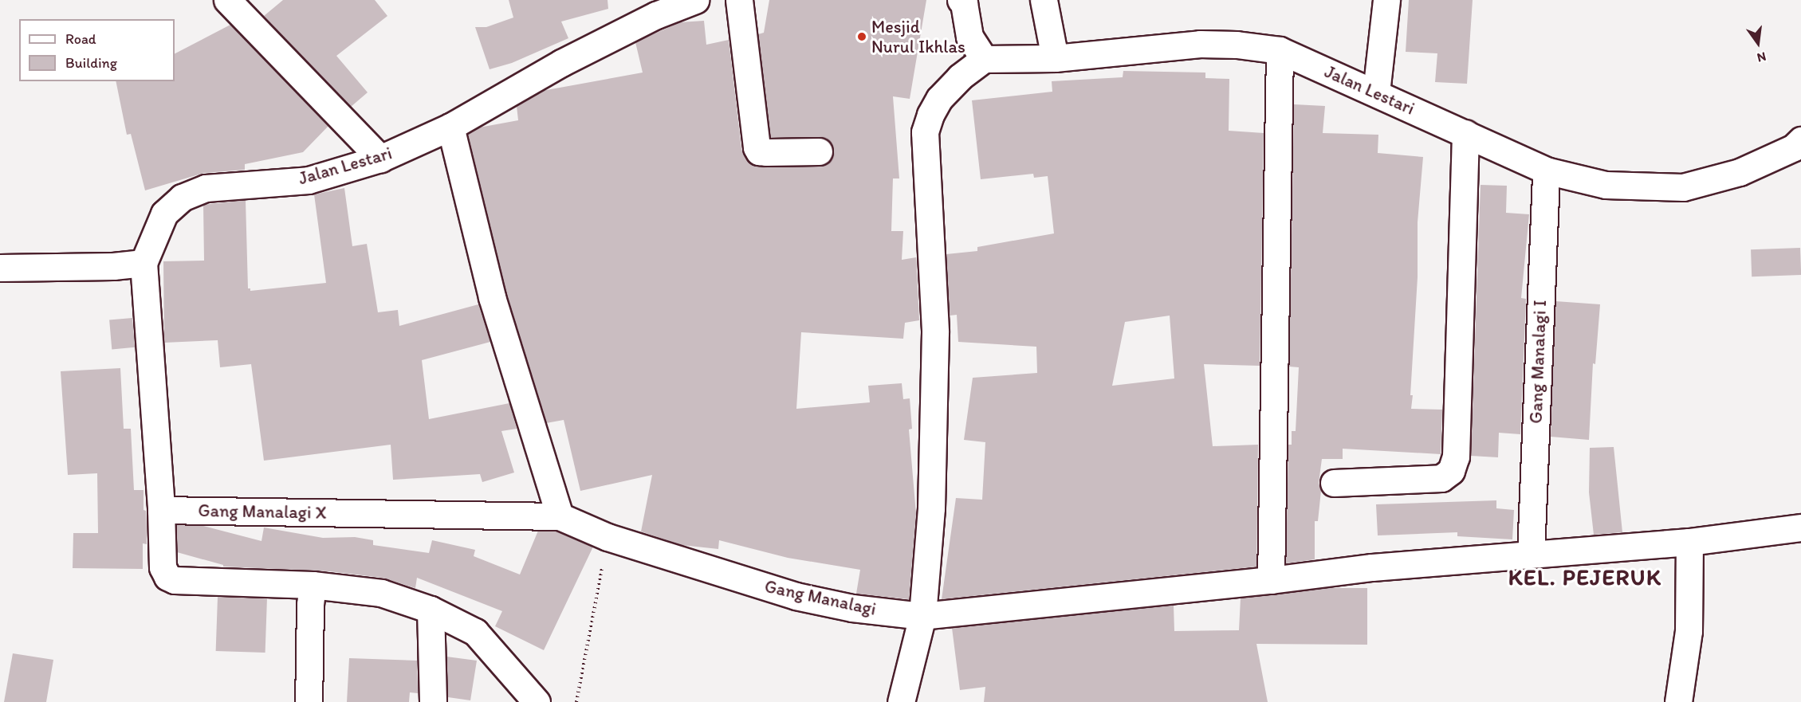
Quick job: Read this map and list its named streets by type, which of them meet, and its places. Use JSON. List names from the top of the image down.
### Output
{
  "streets": {
    "street": [
      "Jalan Lestari",
      "Gang Manalagi I",
      "Gang Manalagi X",
      "Gang Manalagi"
    ]
  },
  "crossings": [
    ["Jalan Lestari", "Gang Manalagi I"],
    ["Gang Manalagi I", "Gang Manalagi"],
    ["Gang Manalagi X", "Gang Manalagi"]
  ],
  "districts": ["KEL. PEJERUK"],
  "places": ["Mesjid Nurul Ikhlas"],
  "legend": ["Road", "Building"],
  "north": "bottom"
}
